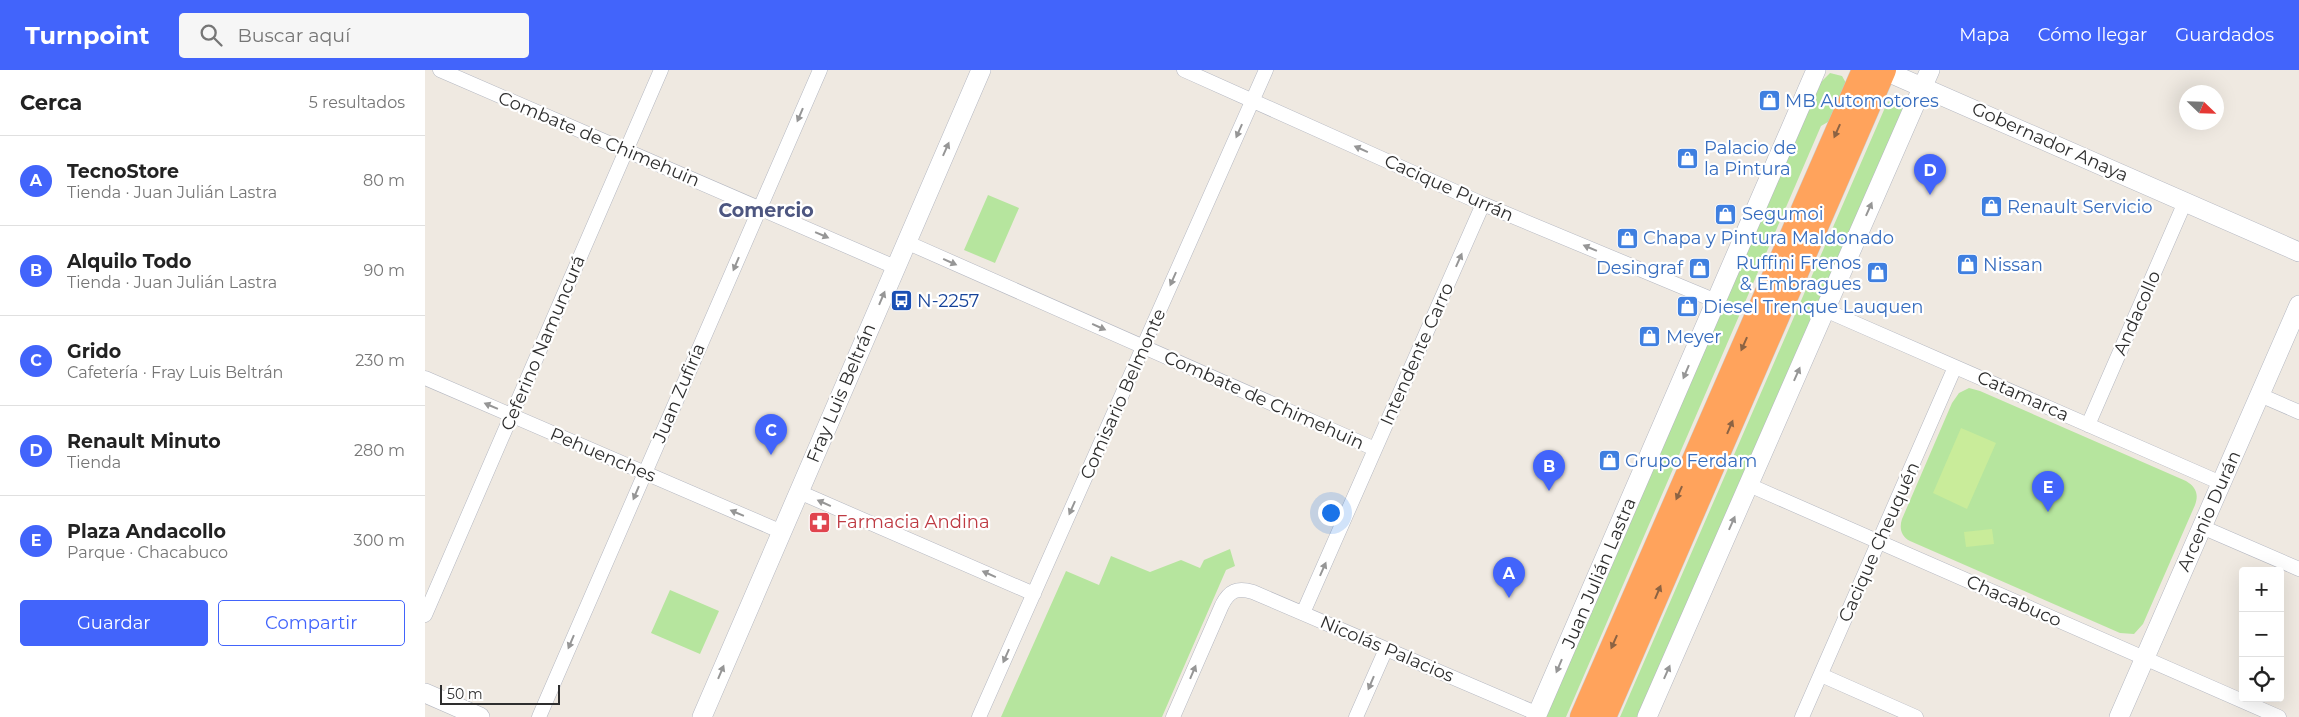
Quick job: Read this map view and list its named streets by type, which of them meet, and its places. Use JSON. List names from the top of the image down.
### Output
{
  "streets": {
    "street": [
      "Combate de Chimehuin",
      "Gobernador Anaya",
      "Cacique Purrán",
      "Andacollo",
      "Ceferino Namuncurá",
      "Intendente Carro",
      "Juan Zufiría",
      "Fray Luis Beltrán",
      "Comisario Belmonte",
      "Catamarca",
      "Pehuenches",
      "Arcenio Durán",
      "Cacique Cheuquén",
      "Juan Julián Lastra",
      "Chacabuco",
      "Nicolás Palacios"
    ]
  },
  "crossings": [
    ["Combate de Chimehuin", "Ceferino Namuncurá"],
    ["Combate de Chimehuin", "Intendente Carro"],
    ["Combate de Chimehuin", "Juan Zufiría"],
    ["Combate de Chimehuin", "Fray Luis Beltrán"],
    ["Combate de Chimehuin", "Comisario Belmonte"],
    ["Gobernador Anaya", "Andacollo"],
    ["Cacique Purrán", "Intendente Carro"],
    ["Cacique Purrán", "Comisario Belmonte"],
    ["Cacique Purrán", "Juan Julián Lastra"],
    ["Andacollo", "Catamarca"],
    ["Ceferino Namuncurá", "Pehuenches"],
    ["Intendente Carro", "Nicolás Palacios"],
    ["Juan Zufiría", "Pehuenches"],
    ["Fray Luis Beltrán", "Pehuenches"],
    ["Catamarca", "Arcenio Durán"],
    ["Catamarca", "Cacique Cheuquén"],
    ["Arcenio Durán", "Chacabuco"],
    ["Cacique Cheuquén", "Chacabuco"],
    ["Juan Julián Lastra", "Nicolás Palacios"]
  ],
  "one_way": [
    "Combate de Chimehuin",
    "Cacique Purrán",
    "Intendente Carro",
    "Juan Zufiría",
    "Fray Luis Beltrán",
    "Comisario Belmonte",
    "Pehuenches"
  ],
  "districts": ["Comercio"],
  "places": {
    "shop": [
      "MB Automotores",
      "Palacio de la Pintura",
      "Renault Servicio",
      "Segumoi",
      "Chapa y Pintura Maldonado",
      "Nissan",
      "Desingraf",
      "Ruffini Frenos & Embragues",
      "Diesel Trenque Lauquen",
      "Meyer",
      "Grupo Ferdam"
    ],
    "bus stop": ["N-2257"],
    "pharmacy": ["Farmacia Andina"]
  },
  "scale_bar": "50 m",
  "north": "bottom right",
  "page": {
    "header": "Turnpoint",
    "search": "Buscar aquí",
    "nav": ["Mapa", "Cómo llegar", "Guardados"],
    "heading": ["Cerca", "5 resultados"],
    "list": [
      {
        "mark": "A",
        "name": "TecnoStore",
        "note": "Tienda · Juan Julián Lastra",
        "value": "80 m"
      },
      {
        "mark": "B",
        "name": "Alquilo Todo",
        "note": "Tienda · Juan Julián Lastra",
        "value": "90 m"
      },
      {
        "mark": "C",
        "name": "Grido",
        "note": "Cafetería · Fray Luis Beltrán",
        "value": "230 m"
      },
      {
        "mark": "D",
        "name": "Renault Minuto",
        "note": "Tienda",
        "value": "280 m"
      },
      {
        "mark": "E",
        "name": "Plaza Andacollo",
        "note": "Parque · Chacabuco",
        "value": "300 m"
      }
    ],
    "pins": [
      "D",
      "C",
      "B",
      "E",
      "A"
    ],
    "map_buttons": ["+", "−"],
    "buttons": ["Guardar", "Compartir"],
    "scale": "50 m"
  }
}
